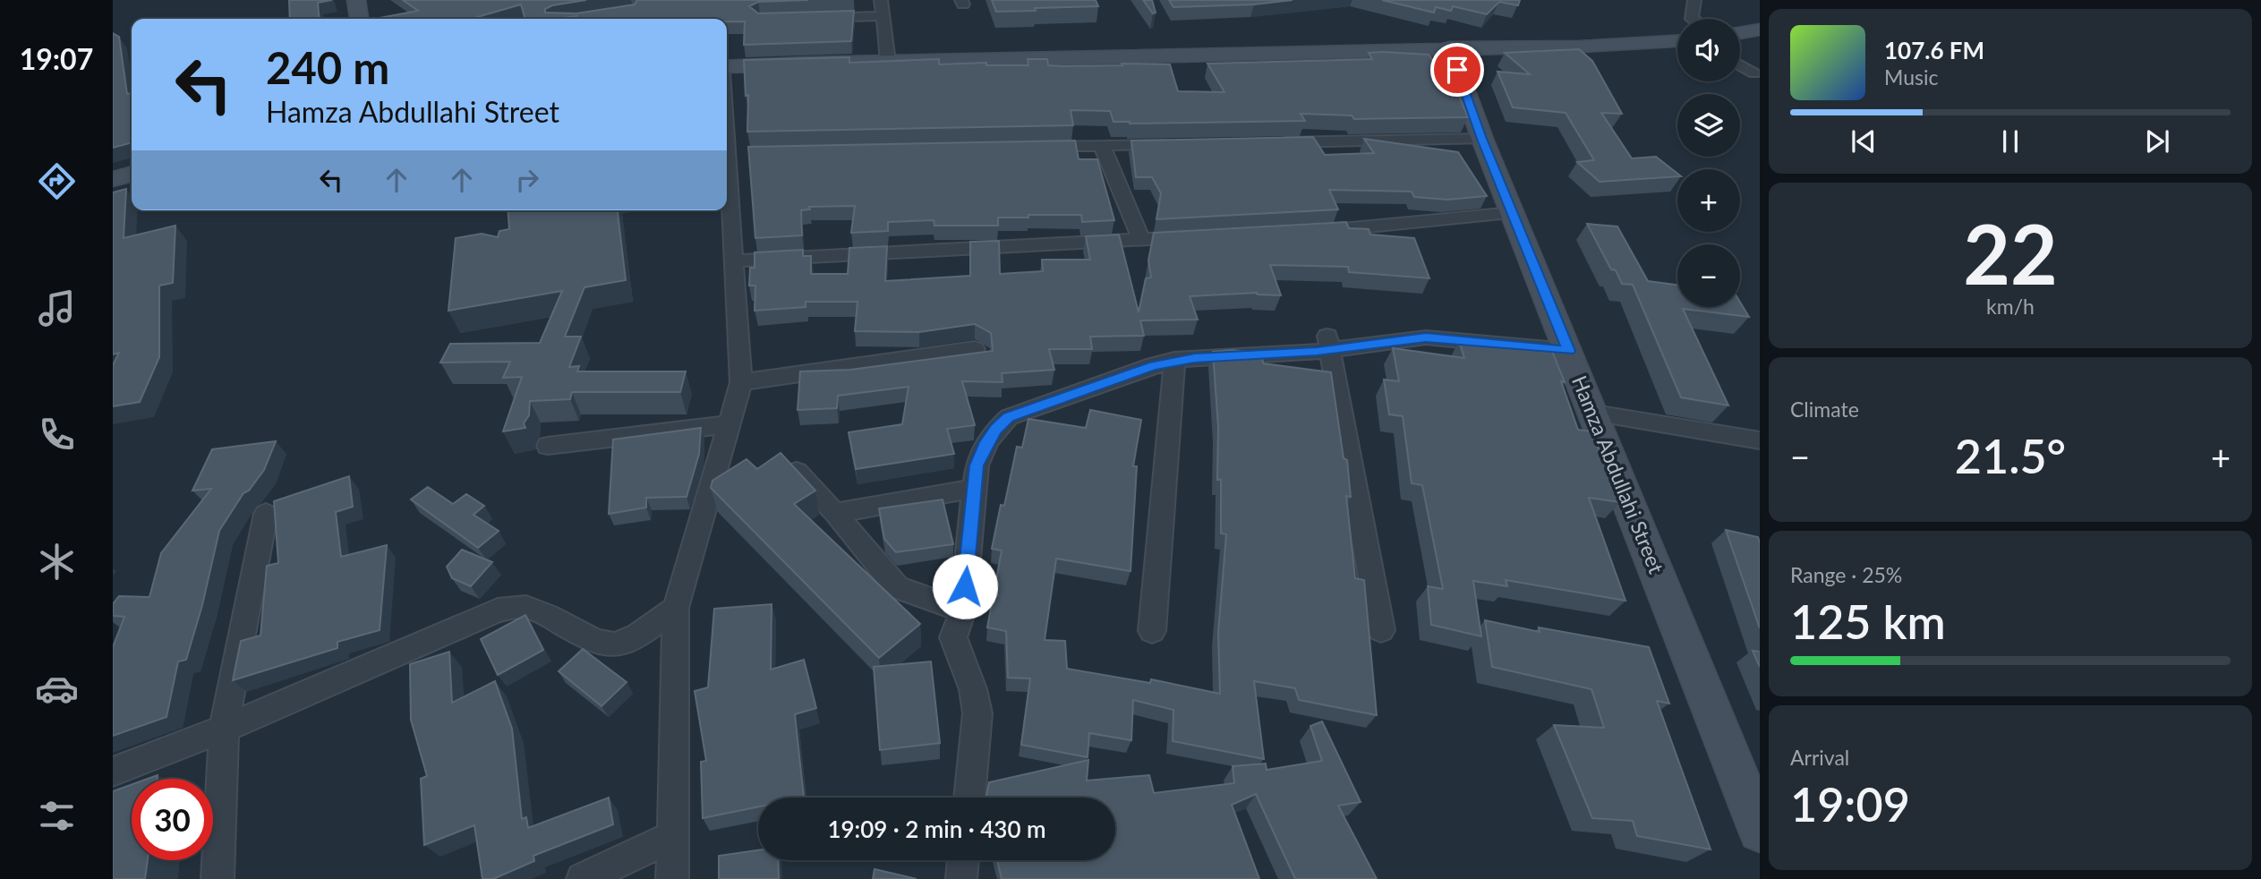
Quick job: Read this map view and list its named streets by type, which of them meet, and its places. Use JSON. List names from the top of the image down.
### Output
{
  "streets": {
    "main road": ["Hamza Abdullahi Street"]
  },
  "page": {
    "tabs": "19:07",
    "map_buttons": ["+", "−"],
    "turn": ["240 m", "Hamza Abdullahi Street"],
    "song": ["107.6 FM", "Music"],
    "tile": [
      ["22", "km/h"],
      "Climate",
      ["Range · 25%", "125 km"],
      ["Arrival", "19:09"]
    ],
    "heat": ["−", "21.5°", "+"],
    "limit": "30",
    "trip": "19:09 · 2 min · 430 m"
  }
}
